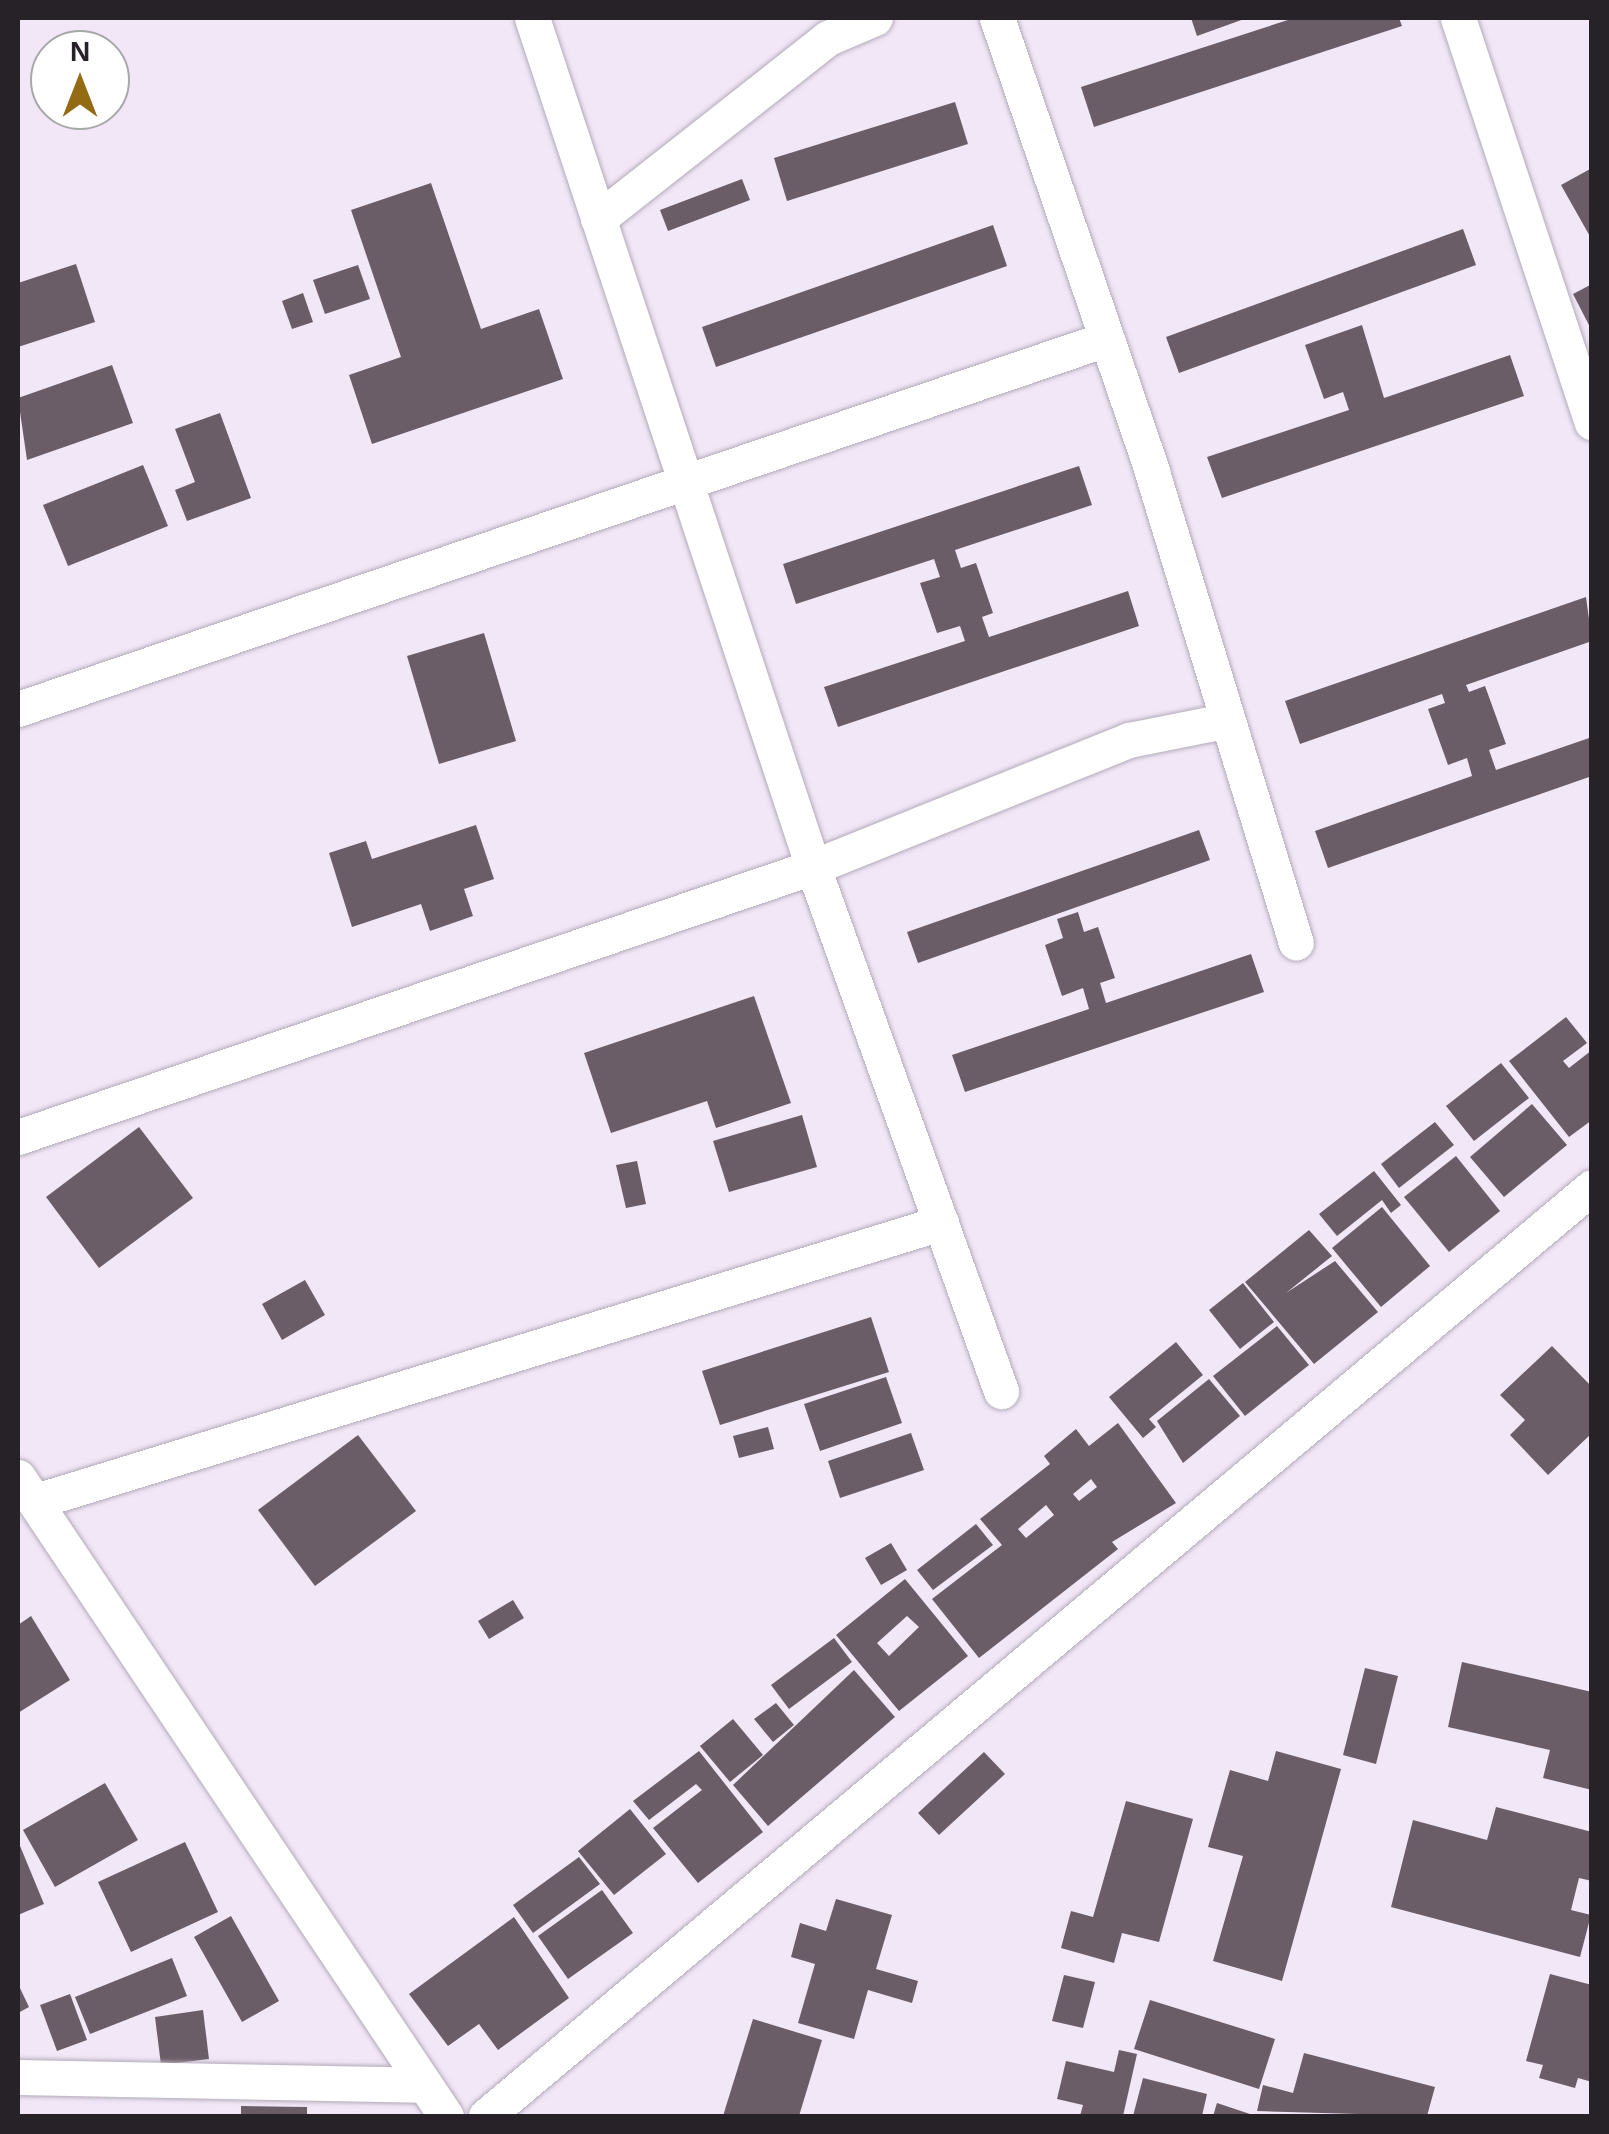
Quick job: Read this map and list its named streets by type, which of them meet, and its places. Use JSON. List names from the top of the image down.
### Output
{
  "north": "top"
}
